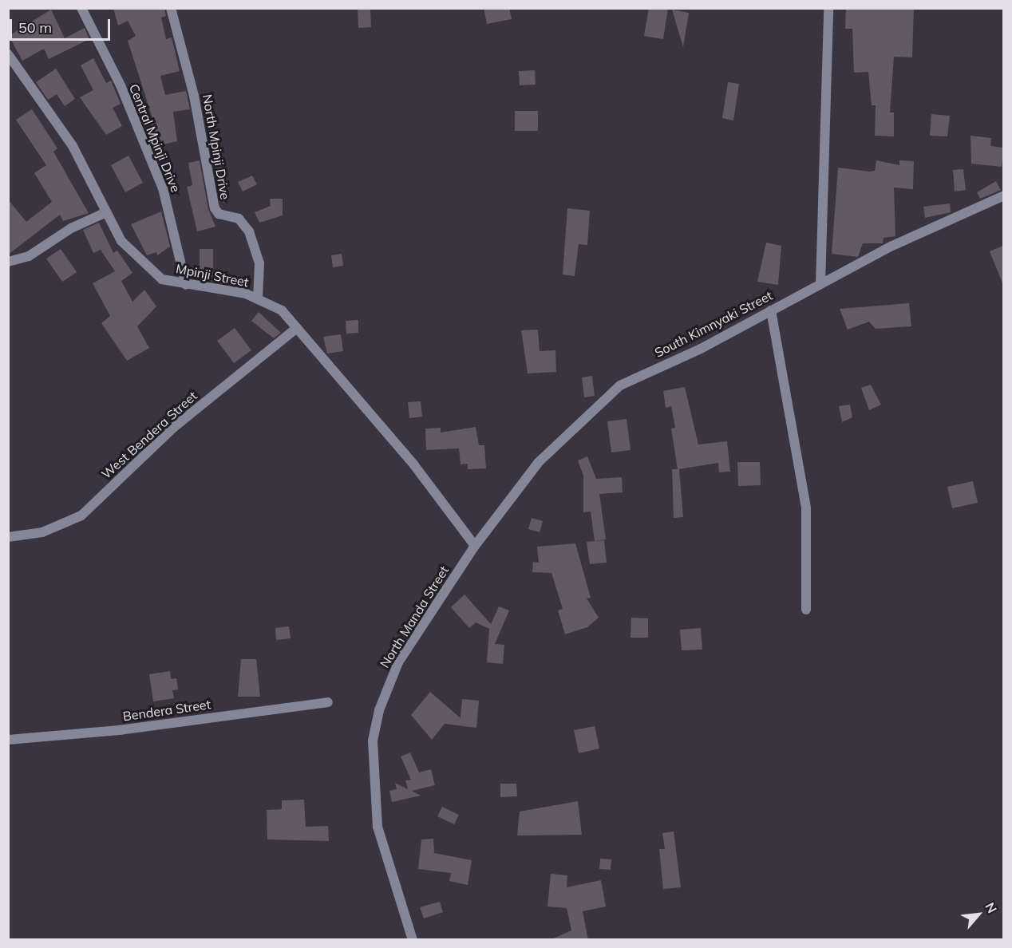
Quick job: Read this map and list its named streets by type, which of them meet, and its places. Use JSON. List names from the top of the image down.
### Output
{
  "streets": {
    "street": [
      "Central Mpinji Drive",
      "North Mpinji Drive",
      "Mpinji Street",
      "South Kimnyaki Street",
      "West Bendera Street",
      "North Manda Street",
      "Bendera Street"
    ]
  },
  "crossings": [
    ["Central Mpinji Drive", "Mpinji Street"],
    ["North Mpinji Drive", "Mpinji Street"],
    ["Mpinji Street", "South Kimnyaki Street"],
    ["Mpinji Street", "West Bendera Street"],
    ["South Kimnyaki Street", "North Manda Street"]
  ],
  "scale_bar": "50 m",
  "north": "top right"
}
